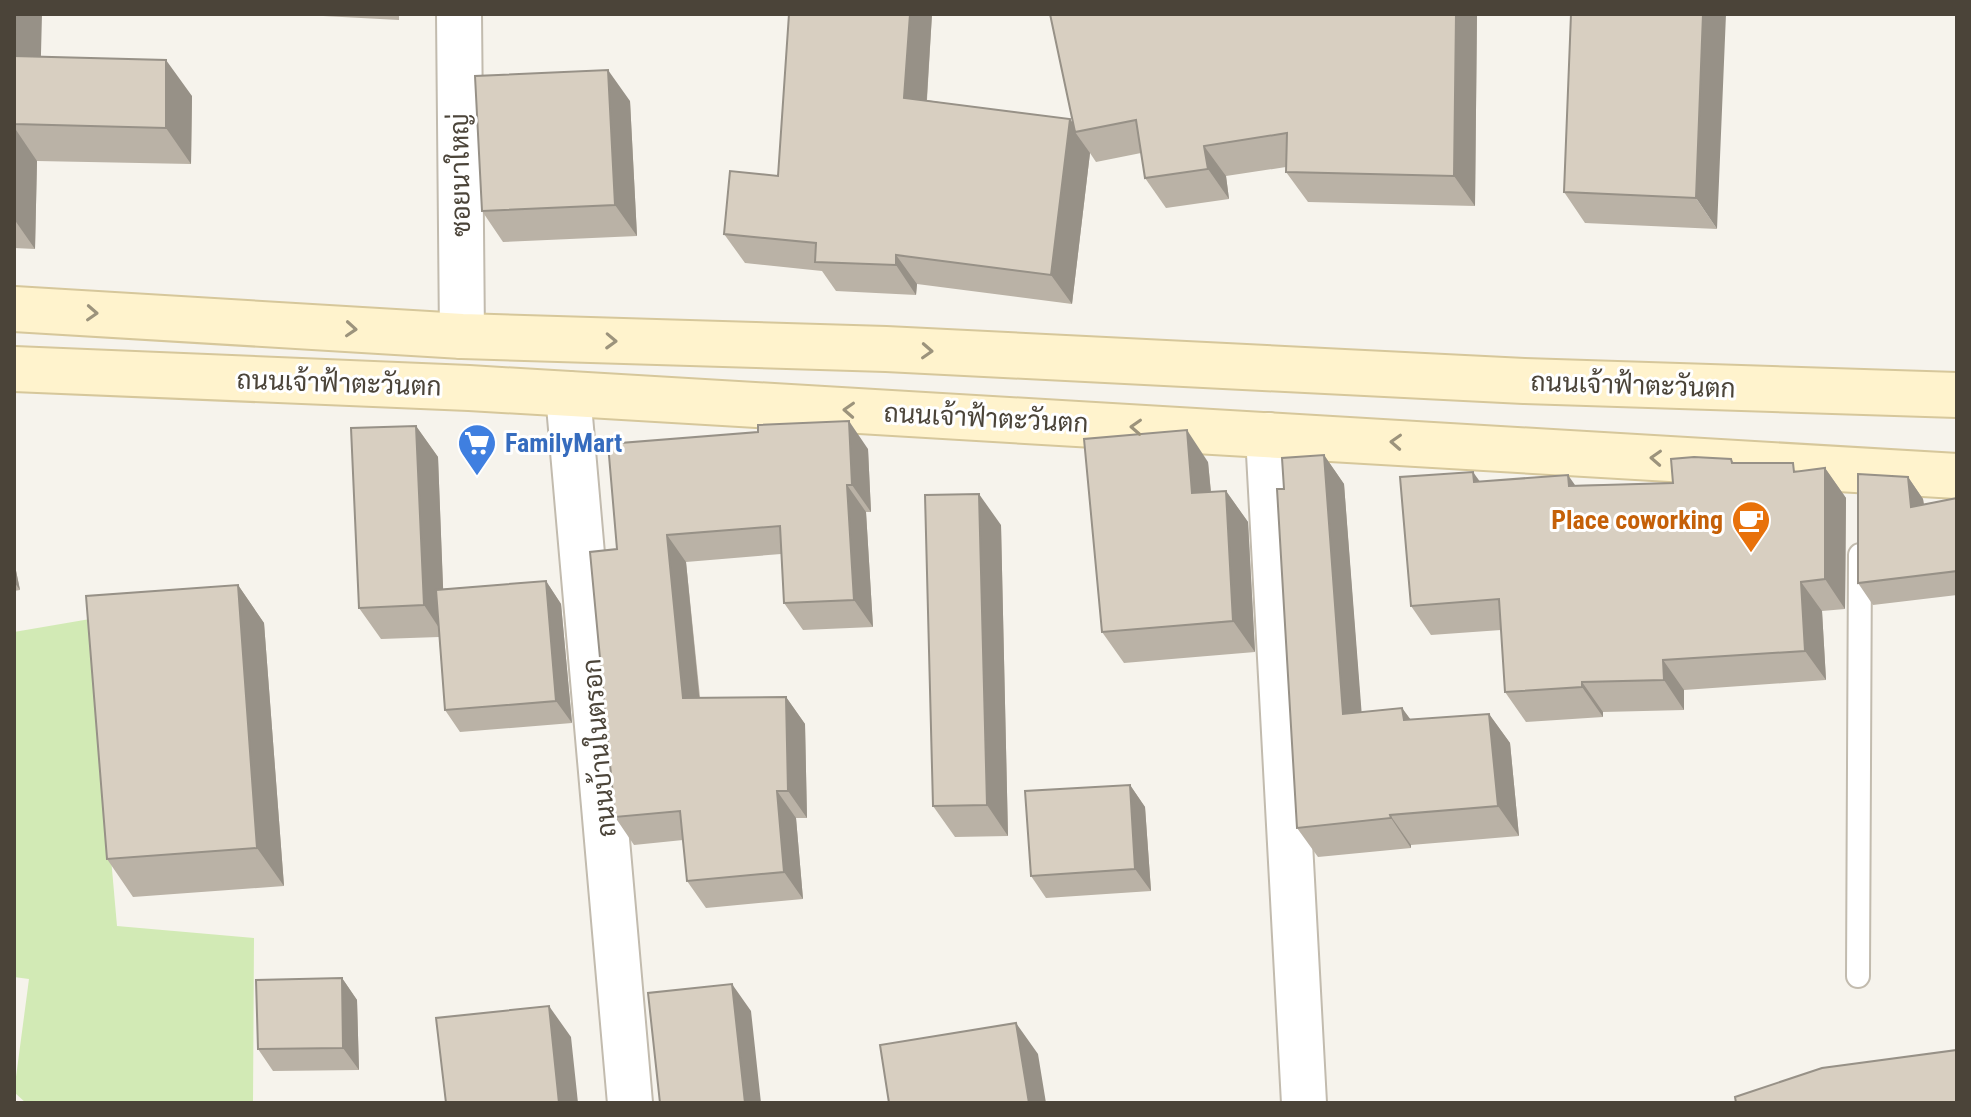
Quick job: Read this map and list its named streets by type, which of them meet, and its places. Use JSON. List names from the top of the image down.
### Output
{
  "streets": {
    "main road": ["ถนนเจ้าฟ้าตะวันตก"],
    "street": ["ซอยนาใหญ่", "ถนนบ้านในตรอก"]
  },
  "crossings": [
    ["ซอยนาใหญ่", "ถนนเจ้าฟ้าตะวันตก"],
    ["ถนนเจ้าฟ้าตะวันตก", "ถนนบ้านในตรอก"]
  ],
  "places": {
    "supermarket": ["FamilyMart"],
    "cafe": ["Place coworking"]
  }
}
